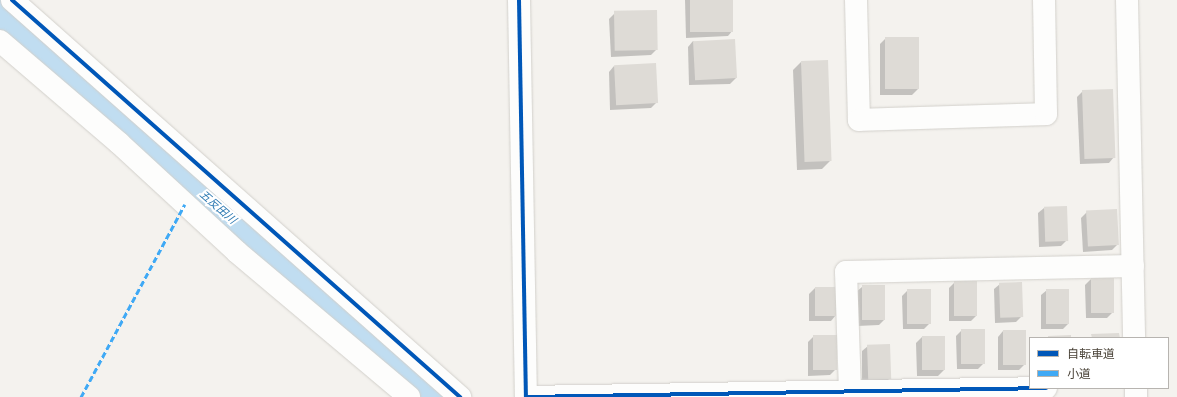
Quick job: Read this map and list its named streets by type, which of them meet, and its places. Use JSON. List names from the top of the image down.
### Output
{
  "water": ["五反田川"],
  "legend": ["自転車道", "小道"]
}
